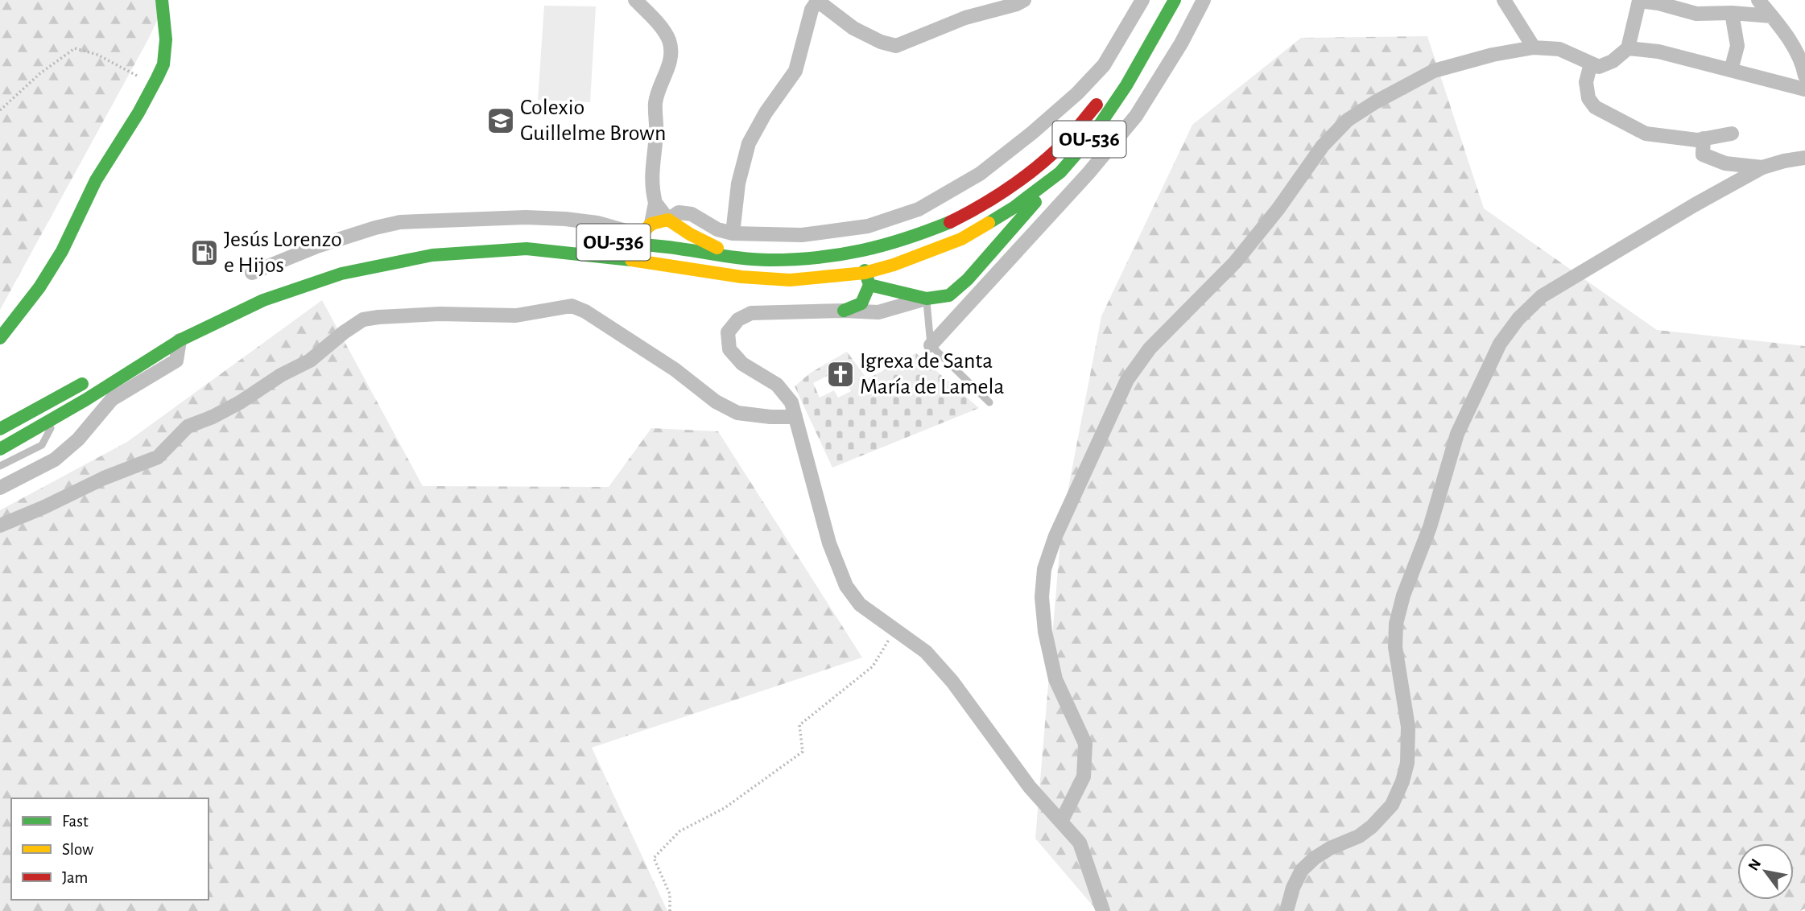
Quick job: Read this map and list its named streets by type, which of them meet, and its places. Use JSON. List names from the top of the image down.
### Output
{
  "streets": {
    "main road": ["OU-536"]
  },
  "places": {
    "school or university": ["Colexio Guillelme Brown"],
    "fuel station": ["Jesús Lorenzo e Hijos"],
    "church": ["Igrexa de Santa María de Lamela"]
  },
  "legend": ["Fast", "Slow", "Jam"],
  "north": "top left"
}
